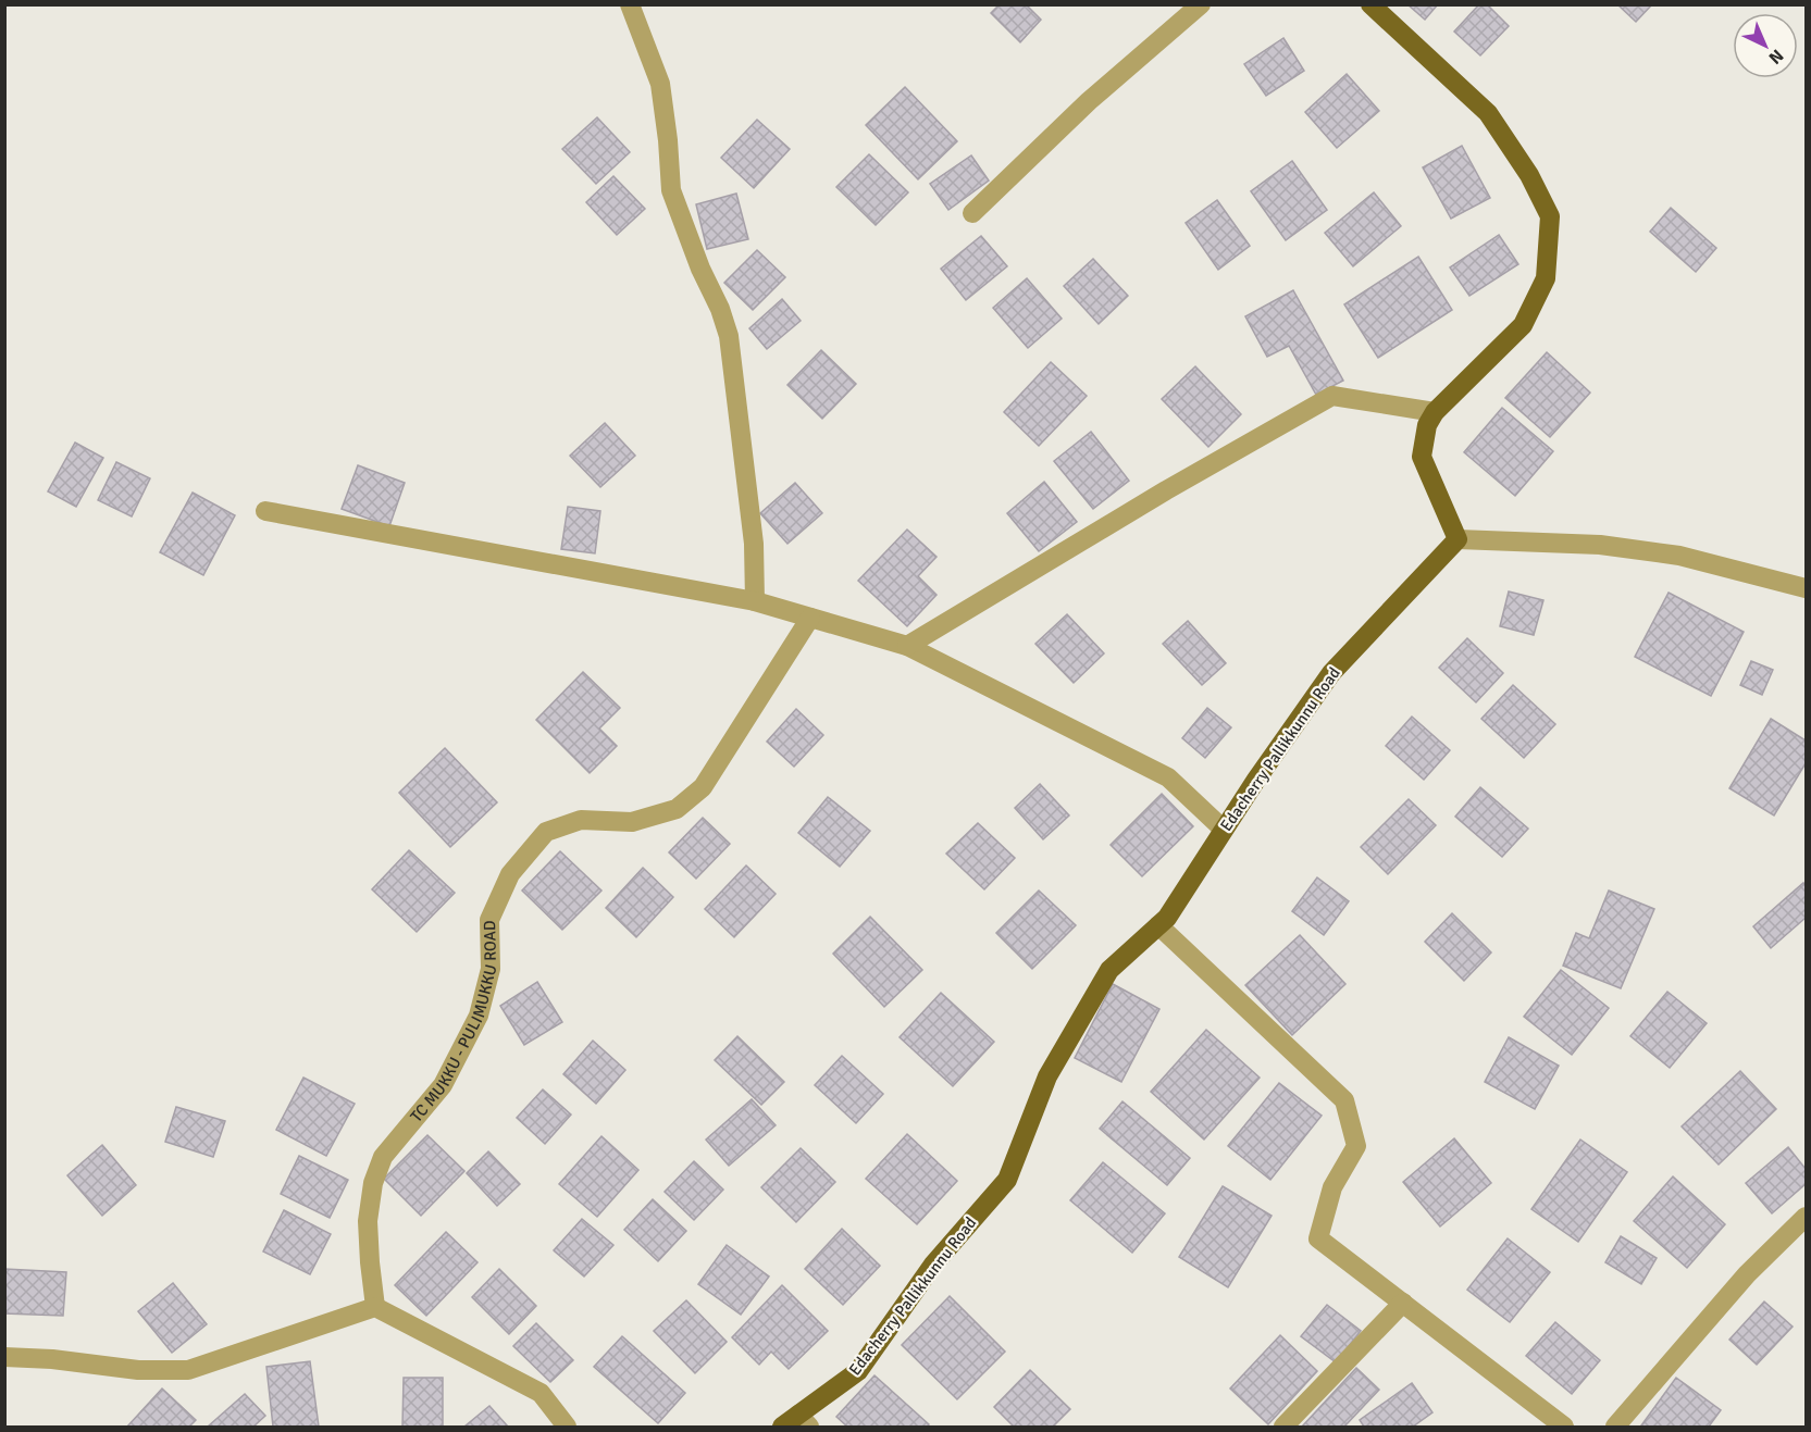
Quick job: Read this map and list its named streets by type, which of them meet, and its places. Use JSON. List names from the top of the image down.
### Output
{
  "streets": {
    "main road": ["Edacherry Pallikkunnu Road"],
    "street": ["TC MUKKU - PULIMUKKU ROAD"]
  },
  "north": "bottom right"
}
